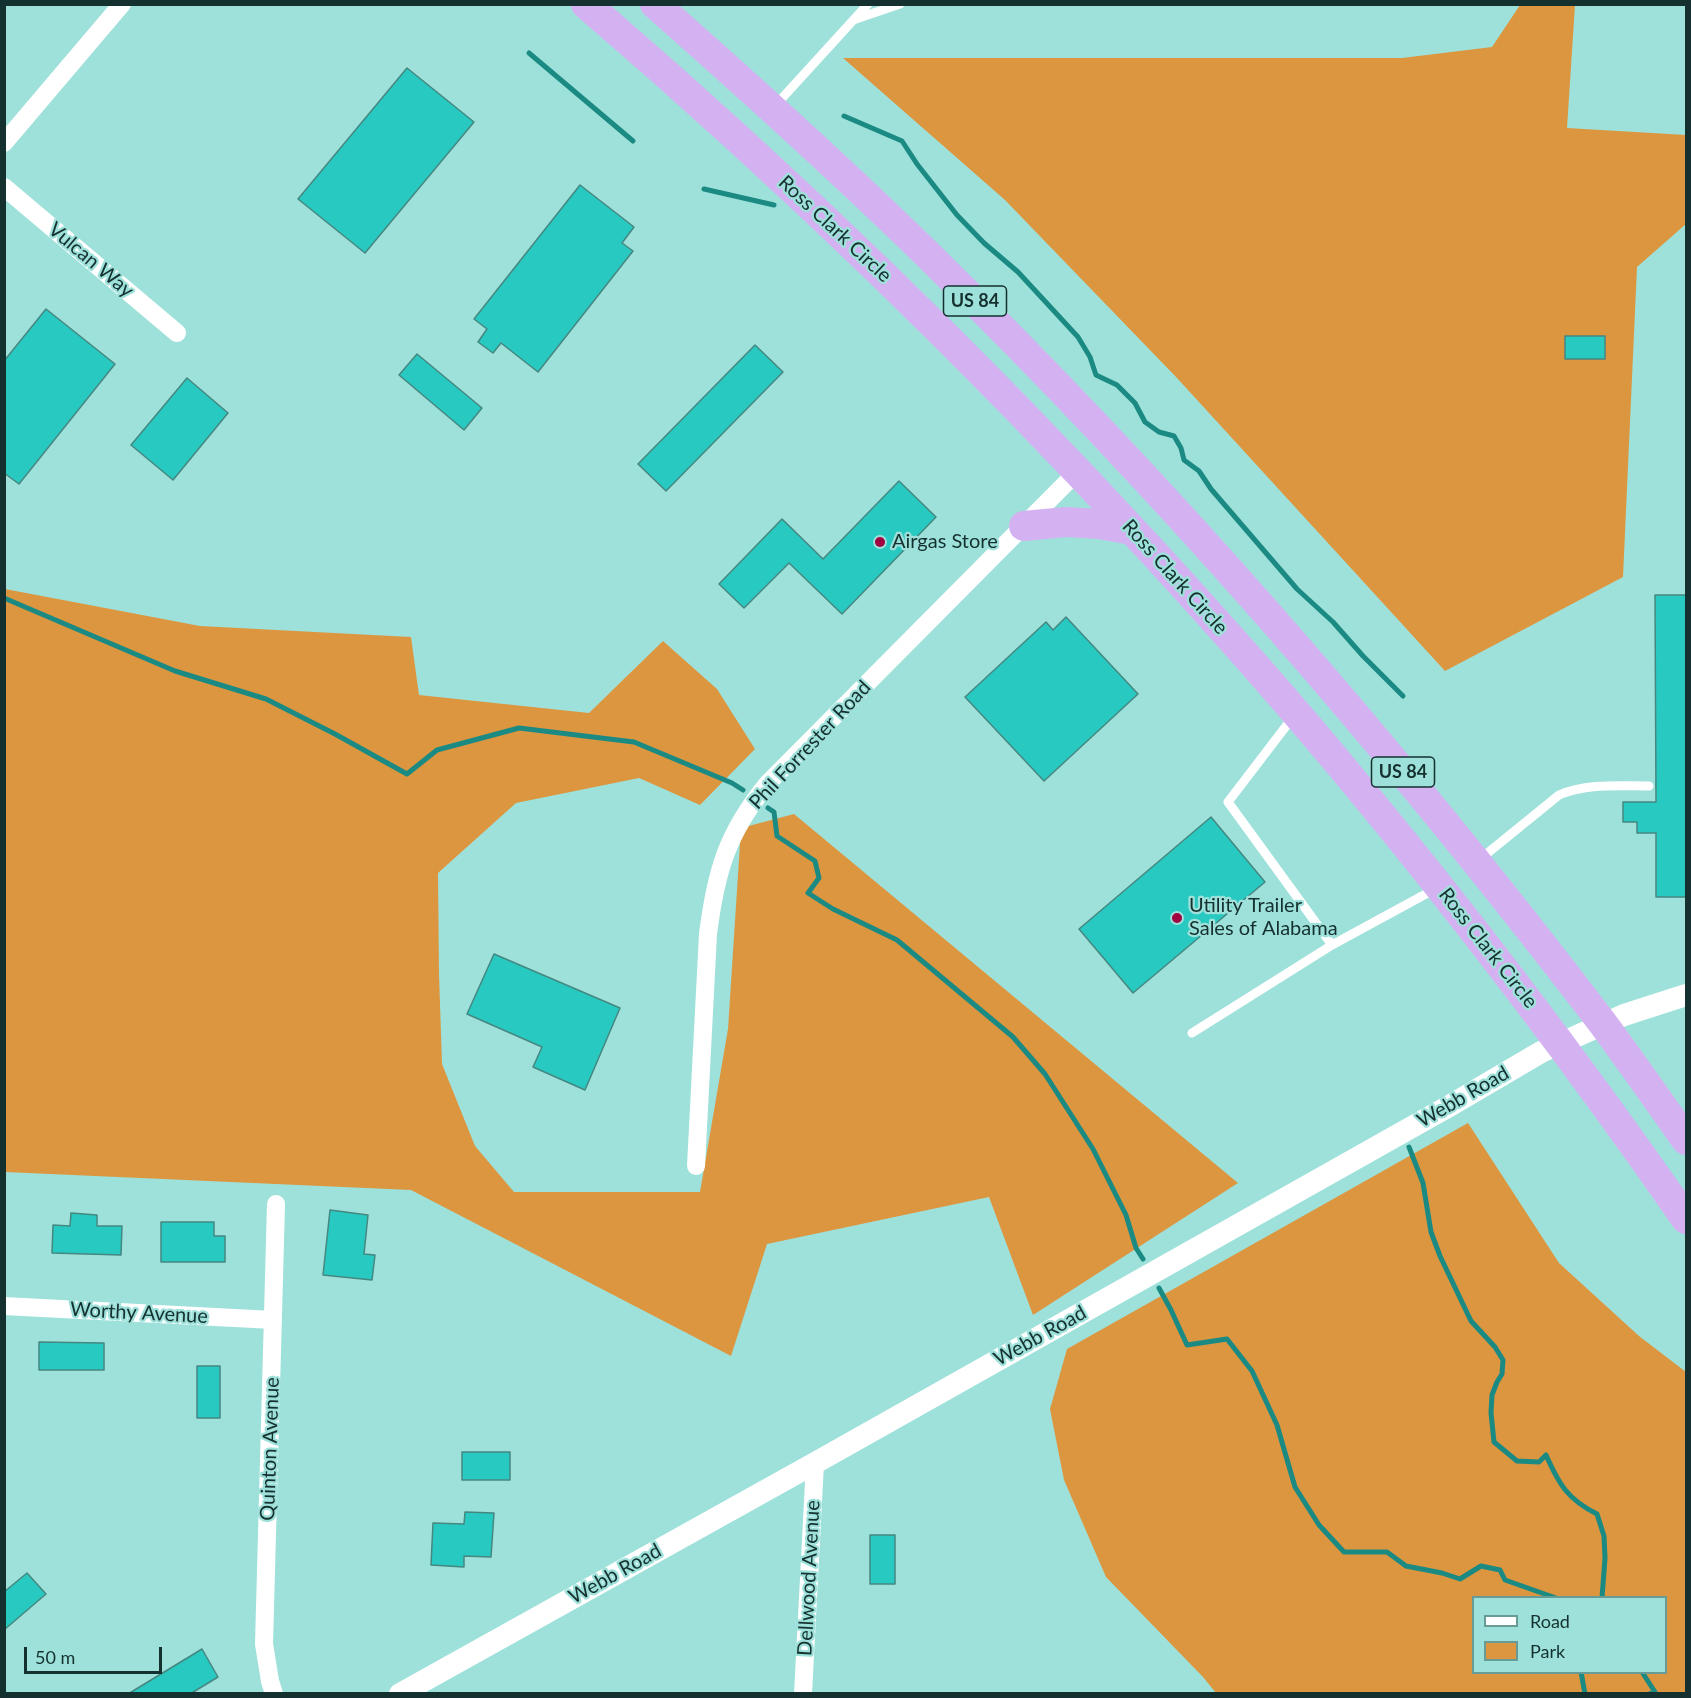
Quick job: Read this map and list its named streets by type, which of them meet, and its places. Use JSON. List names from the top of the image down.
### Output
{
  "streets": {
    "highway": ["Ross Clark Circle", "US 84"],
    "street": [
      "Vulcan Way",
      "Phil Forrester Road",
      "Webb Road",
      "Worthy Avenue",
      "Quinton Avenue",
      "Dellwood Avenue"
    ]
  },
  "crossings": [
    ["Ross Clark Circle", "Phil Forrester Road"],
    ["Ross Clark Circle", "Webb Road"],
    ["US 84", "Webb Road"],
    ["Webb Road", "Dellwood Avenue"],
    ["Worthy Avenue", "Quinton Avenue"]
  ],
  "places": ["Airgas Store", "Utility Trailer Sales of Alabama"],
  "legend": ["Road", "Park"],
  "scale_bar": "50 m"
}
